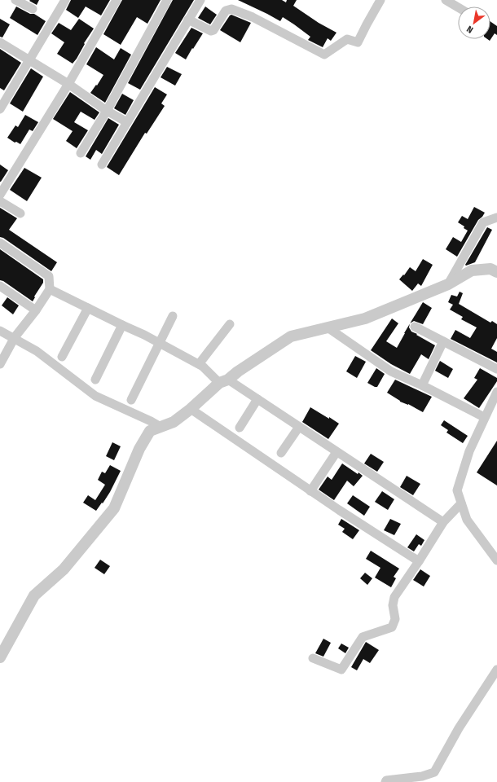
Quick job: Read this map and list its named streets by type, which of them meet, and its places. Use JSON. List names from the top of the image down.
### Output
{
  "north": "bottom left"
}
